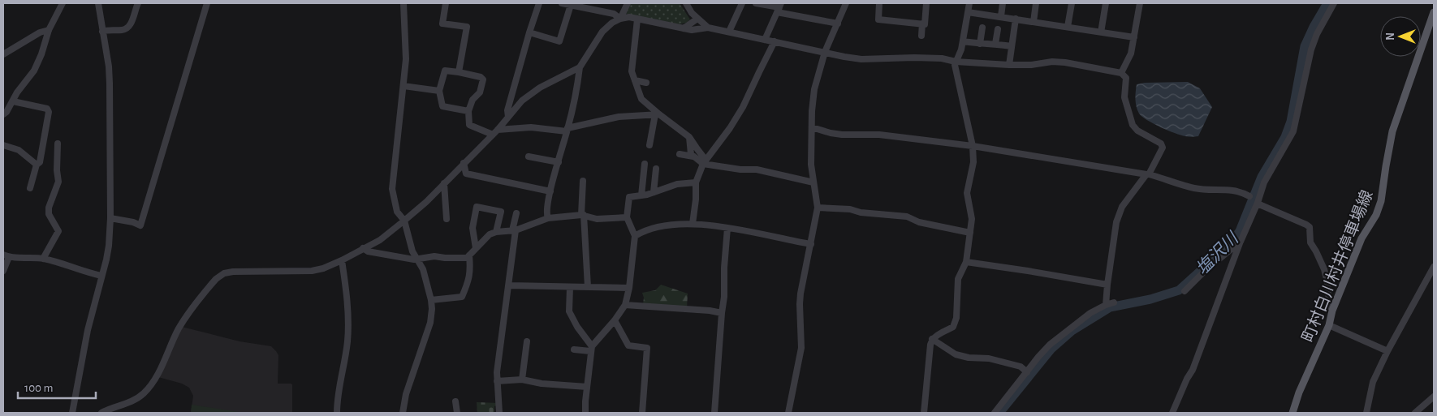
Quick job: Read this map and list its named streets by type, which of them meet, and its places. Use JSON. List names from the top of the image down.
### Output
{
  "streets": {
    "main road": ["町村白川村井停車場線"]
  },
  "water": ["塩沢川"],
  "scale_bar": "100 m",
  "north": "left"
}
